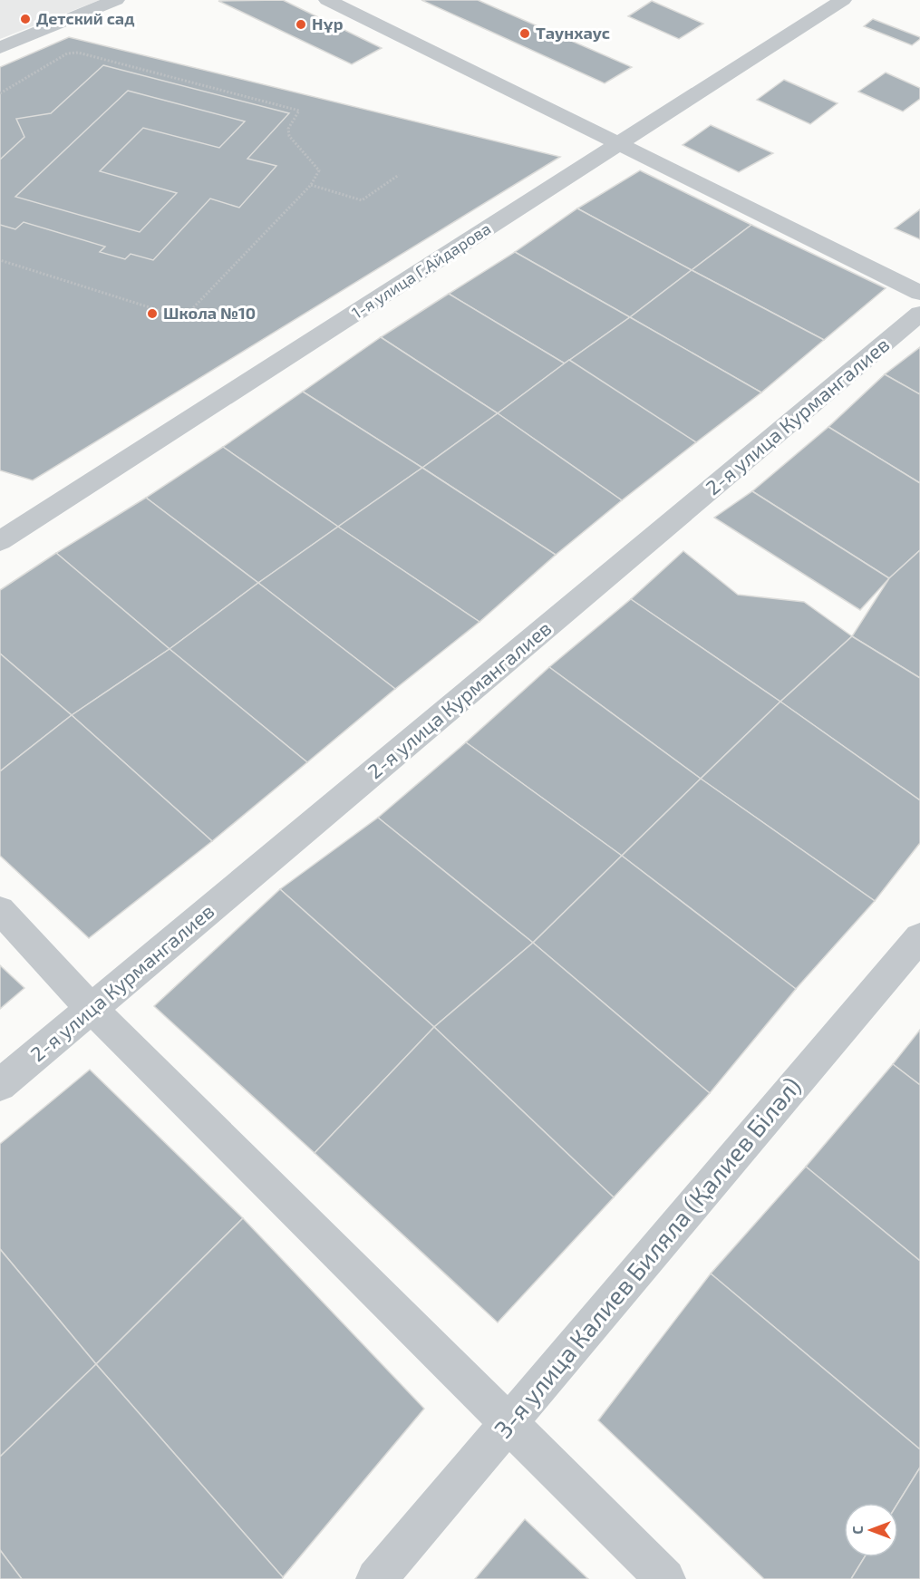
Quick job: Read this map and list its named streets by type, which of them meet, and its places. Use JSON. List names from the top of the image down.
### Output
{
  "streets": {
    "street": ["1-я улица Г.Айдарова", "2-я улица Курмангалиев", "3-я улица Калиев Биляла (Қалиев Біләл)"]
  },
  "places": [
    "Детский сад",
    "Нұр",
    "Таунхаус",
    "Школа №10"
  ],
  "north": "left"
}
